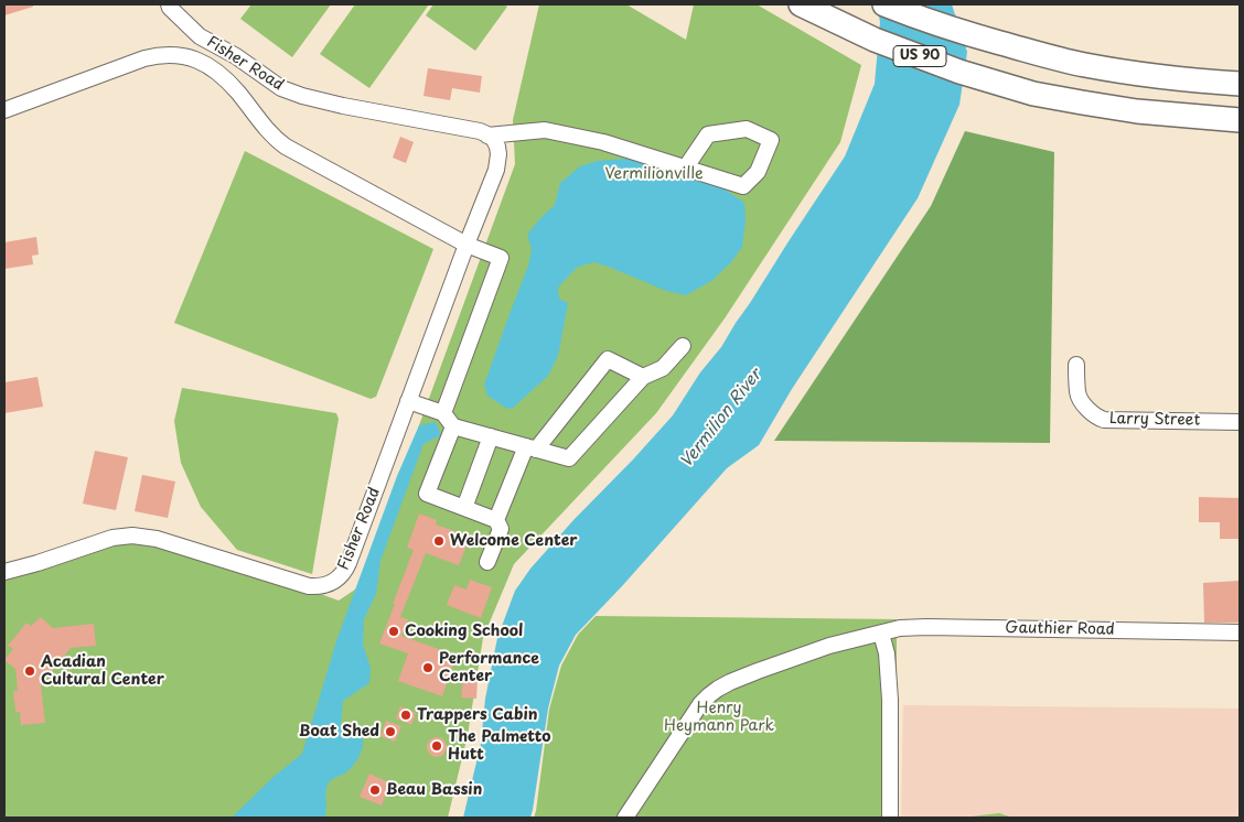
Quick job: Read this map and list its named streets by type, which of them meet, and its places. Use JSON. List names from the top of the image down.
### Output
{
  "streets": {
    "highway": ["US 90"],
    "street": ["Fisher Road", "Larry Street", "Gauthier Road"]
  },
  "water": ["Vermilion River"],
  "parks": ["Vermilionville", "Henry Heymann Park"],
  "places": [
    "Welcome Center",
    "Cooking School",
    "Performance Center",
    "Acadian Cultural Center",
    "Trappers Cabin",
    "Boat Shed",
    "The Palmetto Hutt",
    "Beau Bassin"
  ]
}
